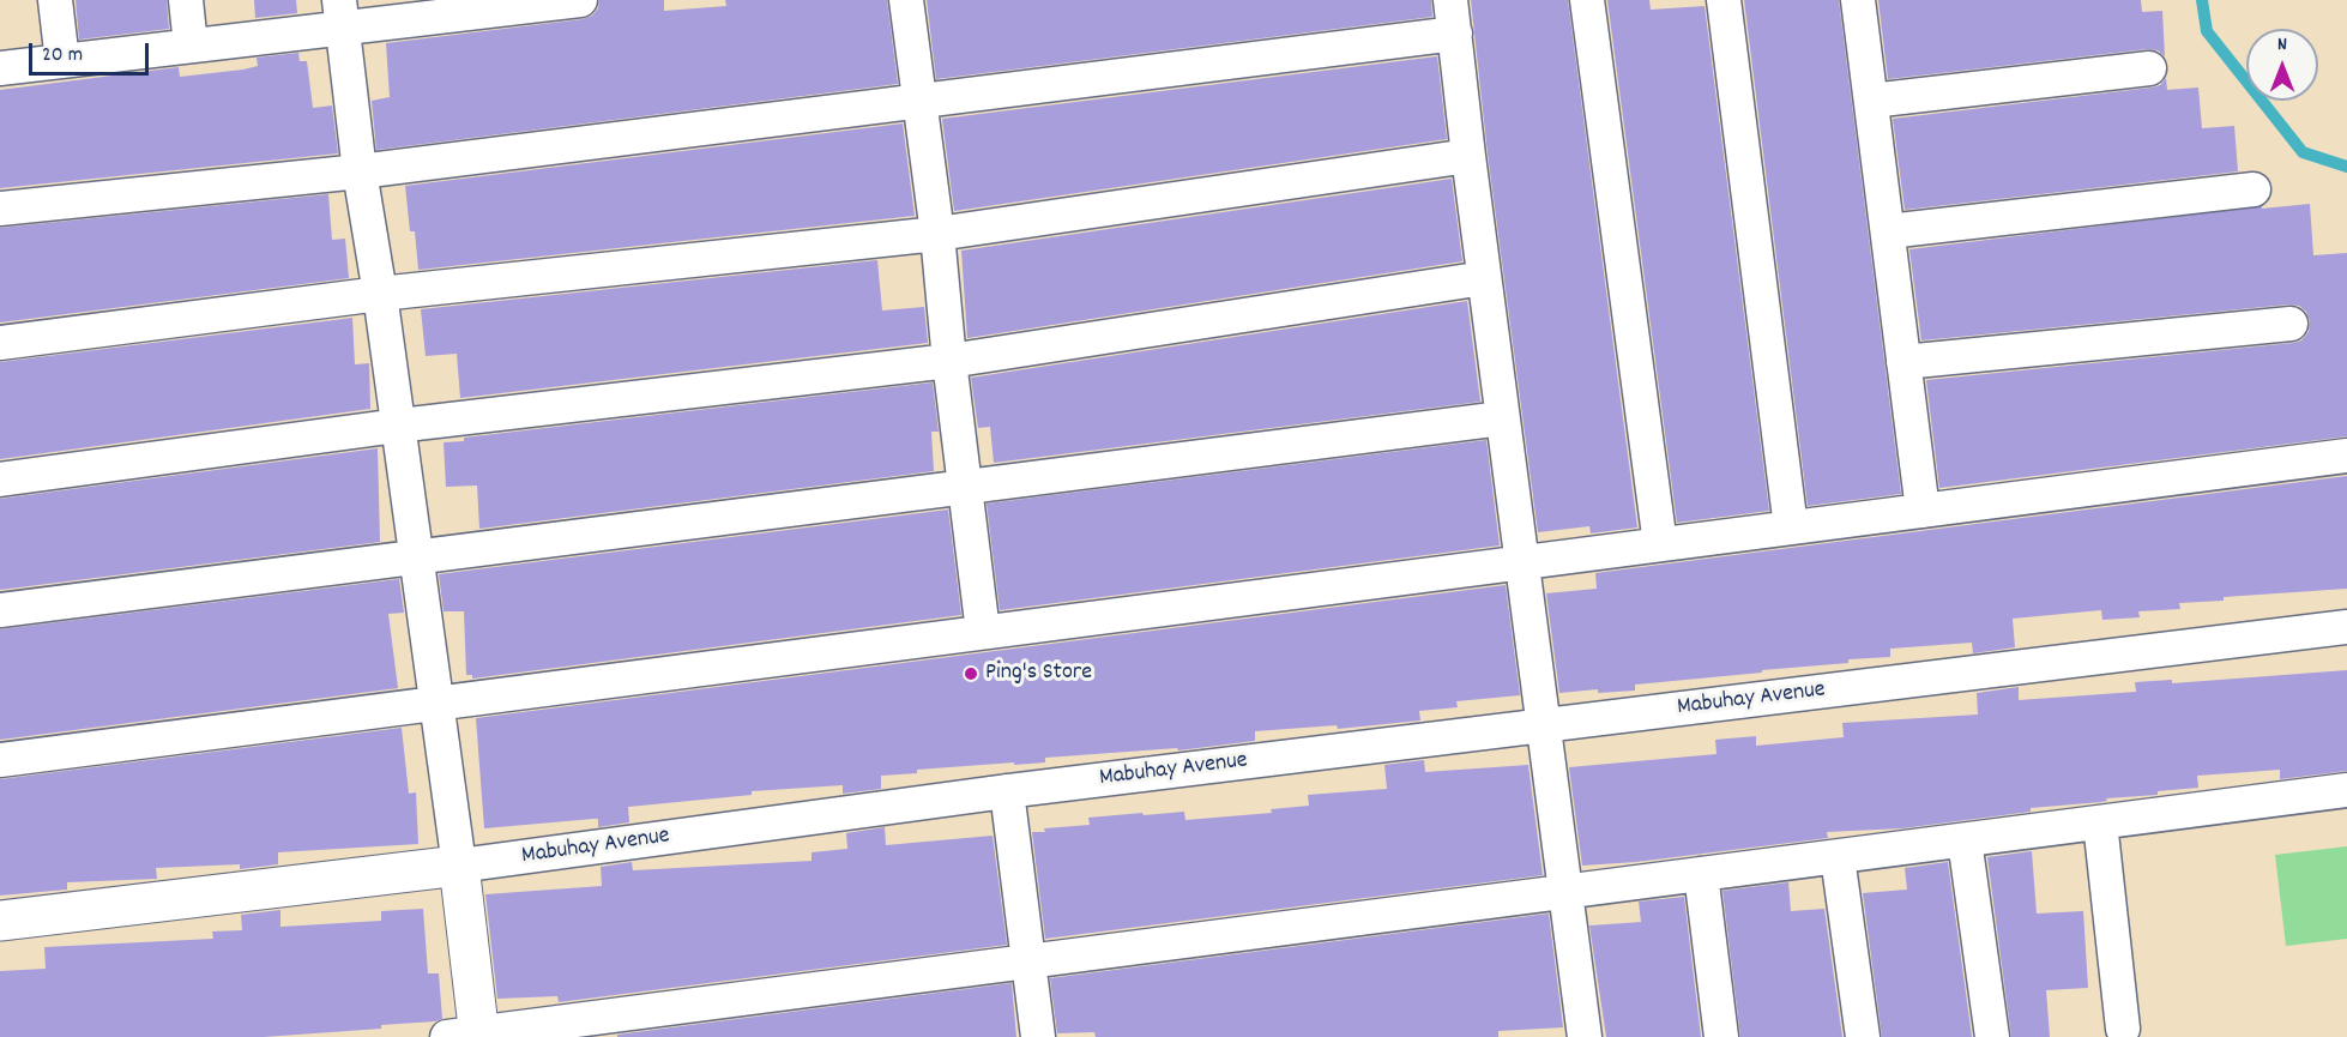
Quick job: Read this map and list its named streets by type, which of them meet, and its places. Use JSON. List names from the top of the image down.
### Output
{
  "streets": {
    "street": ["Mabuhay Avenue"]
  },
  "places": ["Ping's Store"],
  "scale_bar": "20 m",
  "north": "top"
}
